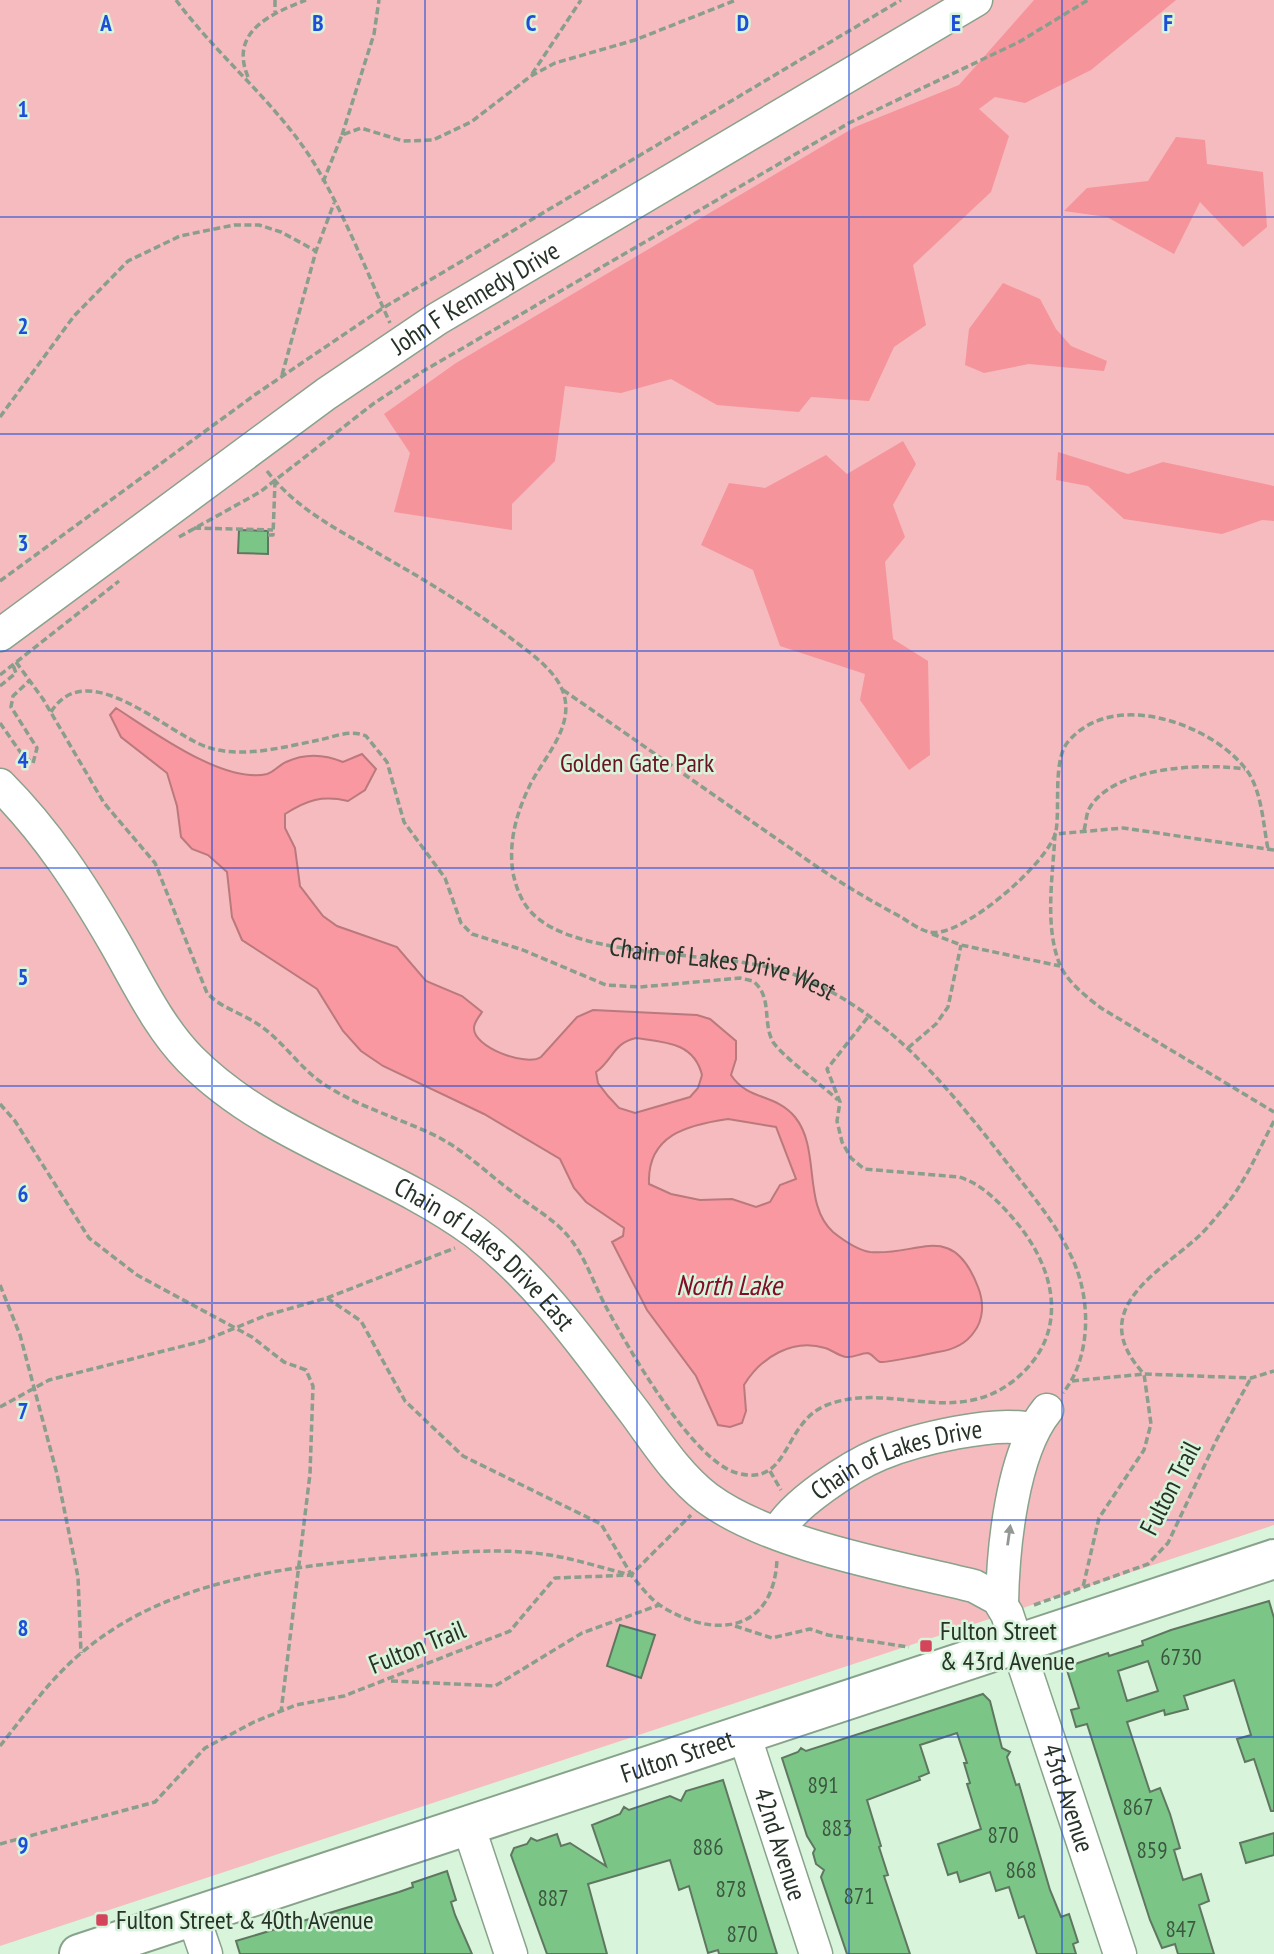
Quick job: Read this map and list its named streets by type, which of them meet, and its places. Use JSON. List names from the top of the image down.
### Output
{
  "streets": {
    "main road": ["Fulton Street"],
    "street": [
      "John F Kennedy Drive",
      "Chain of Lakes Drive East",
      "Chain of Lakes Drive",
      "43rd Avenue",
      "42nd Avenue"
    ],
    "path": ["Chain of Lakes Drive West", "Fulton Trail"]
  },
  "crossings": [
    ["Chain of Lakes Drive West", "Chain of Lakes Drive"],
    ["Chain of Lakes Drive East", "Chain of Lakes Drive"],
    ["Chain of Lakes Drive East", "Fulton Trail"],
    ["Chain of Lakes Drive", "Fulton Trail"],
    ["Fulton Street", "43rd Avenue"],
    ["Fulton Street", "42nd Avenue"]
  ],
  "water": ["North Lake"],
  "parks": ["Golden Gate Park"],
  "places": {
    "transit": ["Fulton Street & 43rd Avenue", "Fulton Street & 40th Avenue"]
  },
  "house_numbers": [
    "6730",
    "891",
    "867",
    "883",
    "870",
    "886",
    "859",
    "868",
    "878",
    "871",
    "887",
    "847",
    "870"
  ],
  "grid": {
    "columns": [
      "A",
      "B",
      "C",
      "D",
      "E",
      "F"
    ],
    "rows": [
      "1",
      "2",
      "3",
      "4",
      "5",
      "6",
      "7",
      "8",
      "9"
    ]
  }
}
